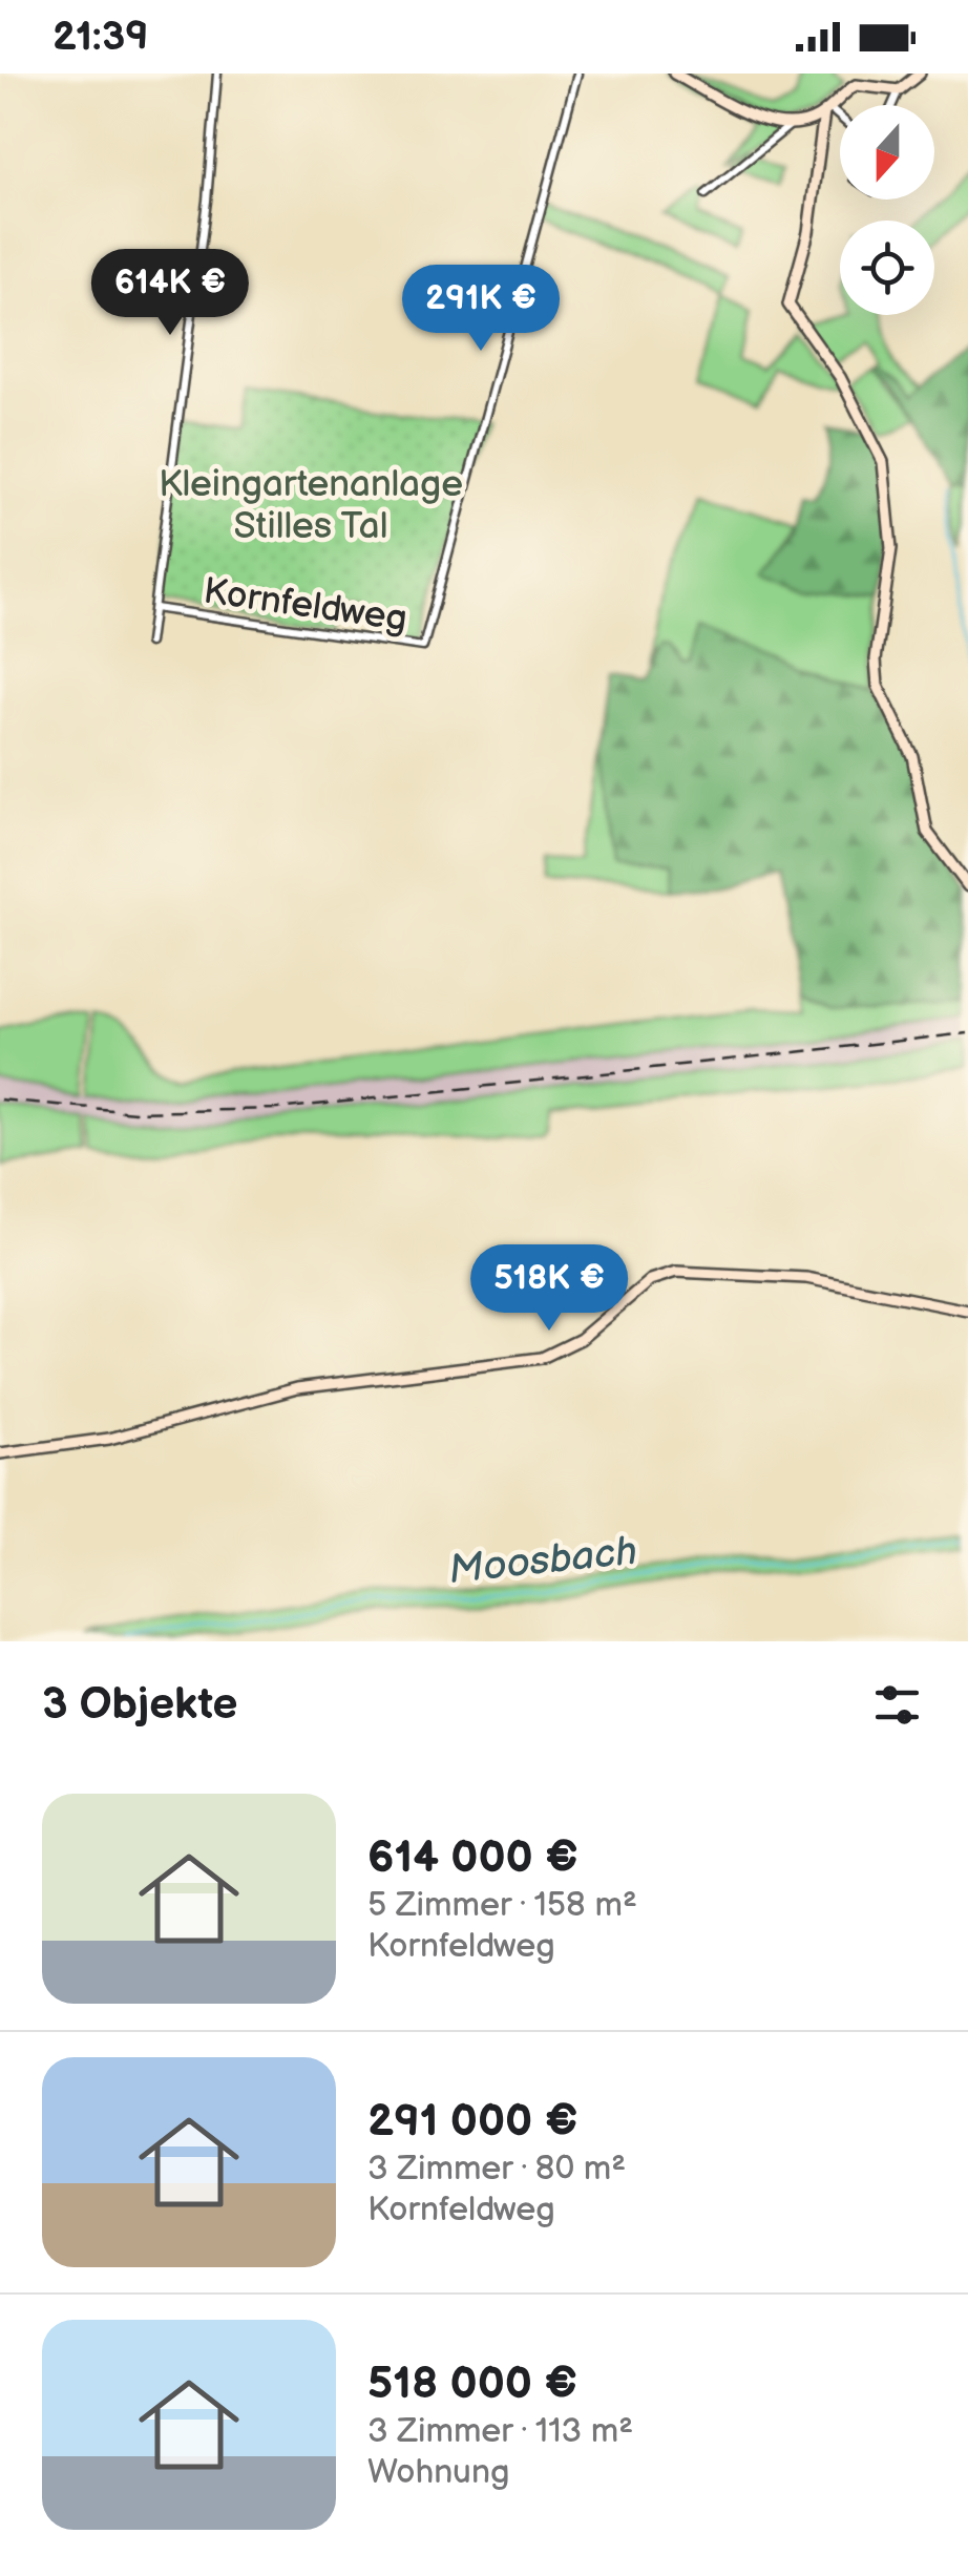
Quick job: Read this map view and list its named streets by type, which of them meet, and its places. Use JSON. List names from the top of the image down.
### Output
{
  "streets": {
    "street": ["Kornfeldweg"]
  },
  "water": ["Moosbach"],
  "parks": ["Kleingartenanlage Stilles Tal"],
  "north": "bottom",
  "page": {
    "status": "21:39",
    "price": ["614K €", "291K €", "518K €"],
    "heading": "3 Objekte",
    "list": [
      {
        "name": "614 000 €",
        "note": "5 Zimmer · 158 m² · Kornfeldweg"
      },
      {
        "name": "291 000 €",
        "note": "3 Zimmer · 80 m² · Kornfeldweg"
      },
      {
        "name": "518 000 €",
        "note": "3 Zimmer · 113 m² · Wohnung"
      }
    ]
  }
}
